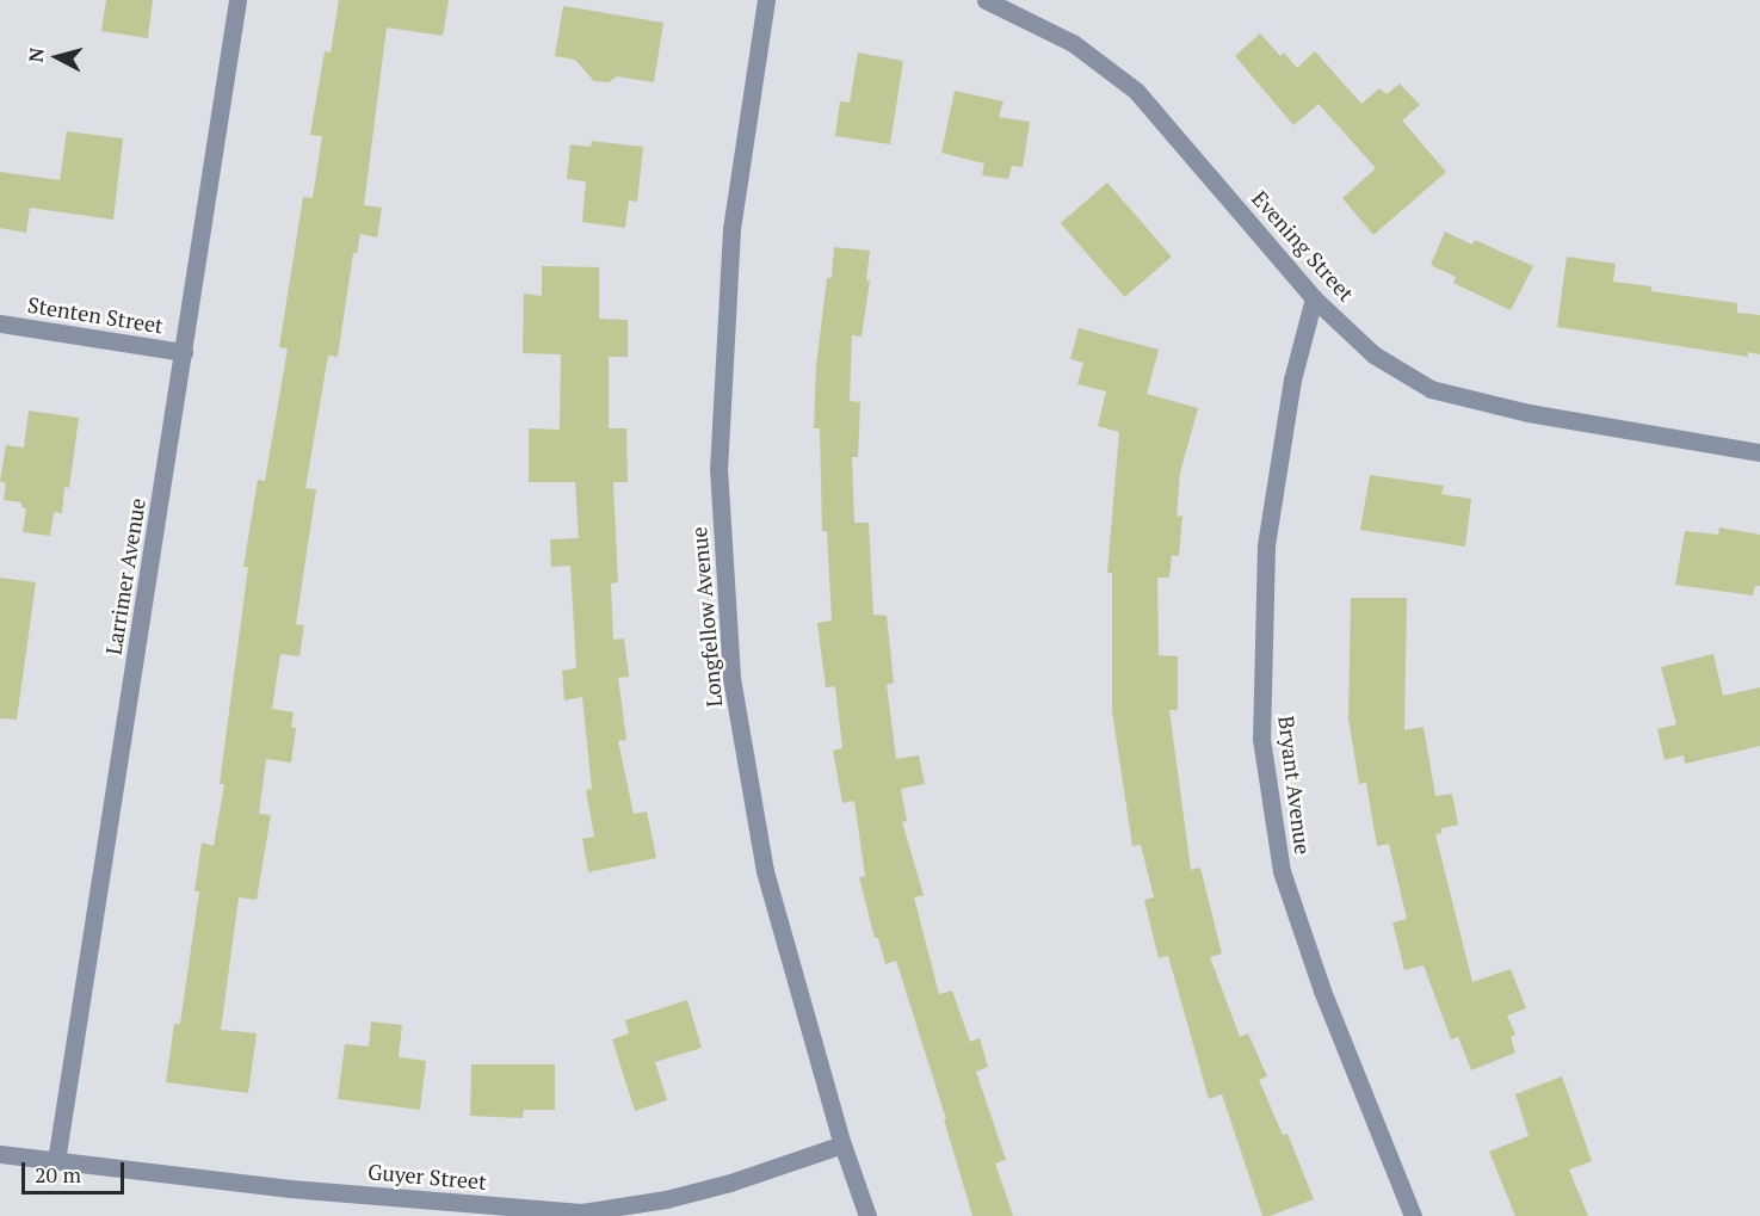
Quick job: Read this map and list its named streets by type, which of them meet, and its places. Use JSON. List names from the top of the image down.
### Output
{
  "streets": {
    "street": [
      "Evening Street",
      "Stenten Street",
      "Larrimer Avenue",
      "Longfellow Avenue",
      "Bryant Avenue",
      "Guyer Street"
    ]
  },
  "crossings": [
    ["Evening Street", "Bryant Avenue"],
    ["Stenten Street", "Larrimer Avenue"],
    ["Larrimer Avenue", "Guyer Street"],
    ["Longfellow Avenue", "Guyer Street"]
  ],
  "scale_bar": "20 m",
  "north": "left"
}
